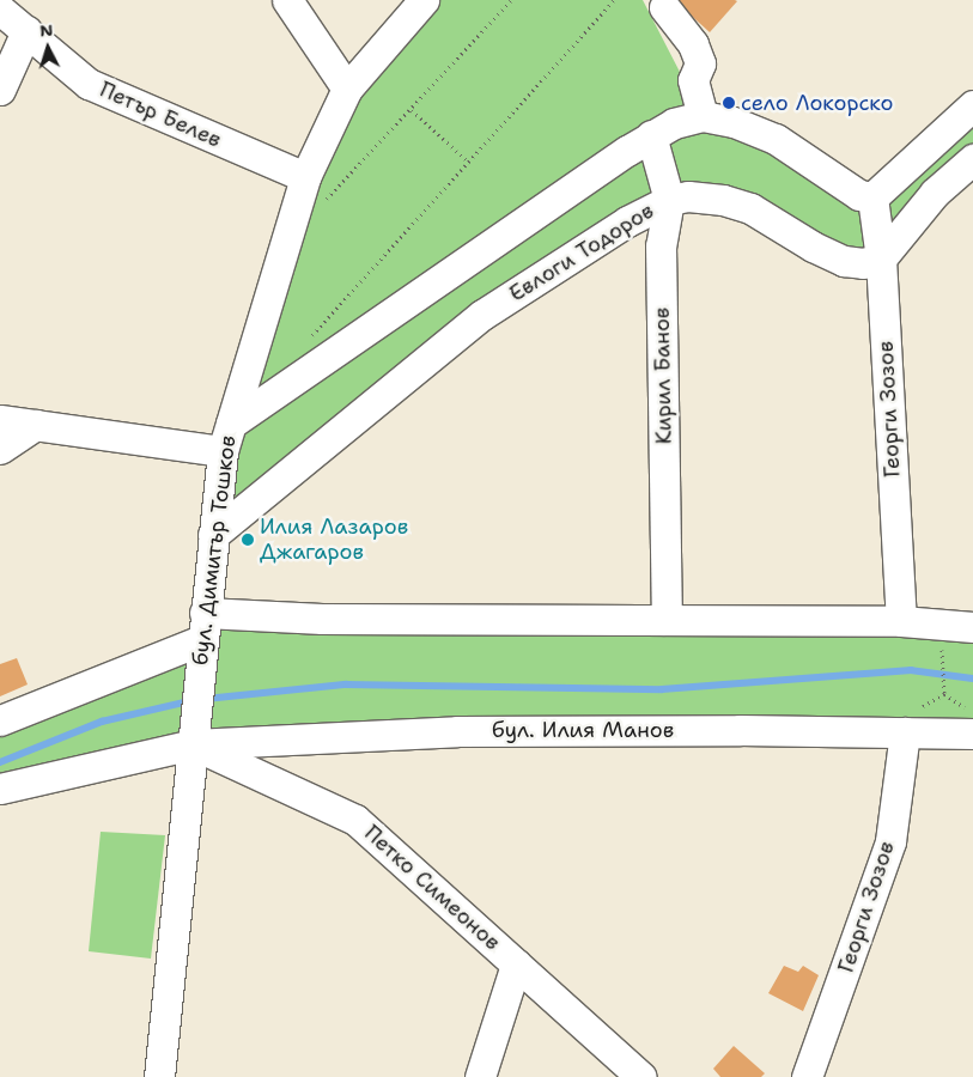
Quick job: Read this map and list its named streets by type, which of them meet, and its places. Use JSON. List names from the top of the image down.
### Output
{
  "streets": {
    "street": [
      "Петър Белев",
      "Евлоги Тодоров",
      "Кирил Банов",
      "Георги Зозов",
      "бул. Димитър Тошков",
      "бул. Илия Манов",
      "Петко Симеонов"
    ]
  },
  "crossings": [
    ["Петър Белев", "бул. Димитър Тошков"],
    ["Евлоги Тодоров", "Кирил Банов"],
    ["Евлоги Тодоров", "Георги Зозов"],
    ["Евлоги Тодоров", "бул. Димитър Тошков"],
    ["Георги Зозов", "бул. Илия Манов"],
    ["бул. Димитър Тошков", "бул. Илия Манов"],
    ["бул. Димитър Тошков", "Петко Симеонов"],
    ["бул. Илия Манов", "Петко Симеонов"]
  ],
  "places": ["село Локорско", "Илия Лазаров Джагаров"],
  "north": "top"
}
